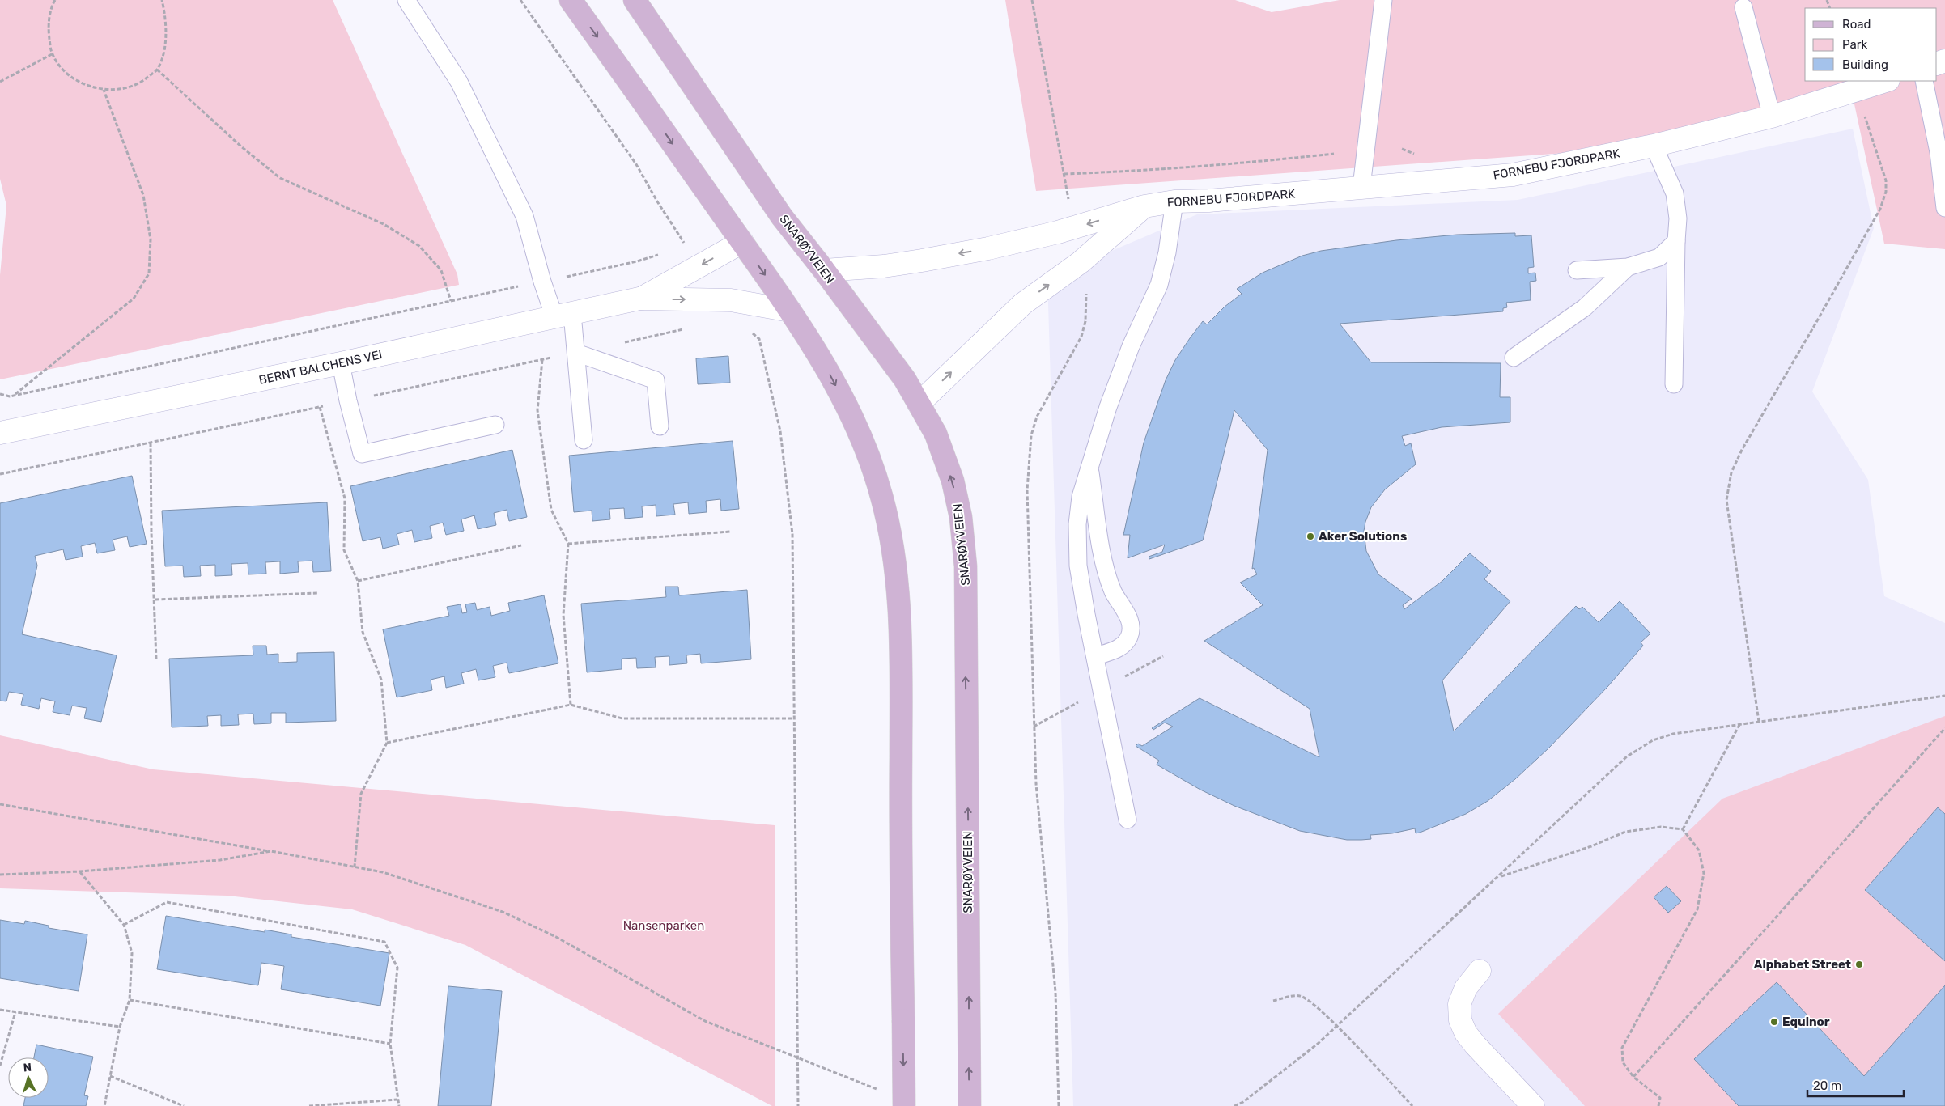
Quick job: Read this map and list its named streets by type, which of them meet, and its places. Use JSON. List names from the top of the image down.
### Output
{
  "streets": {
    "main road": ["SNARØYVEIEN"],
    "street": ["FORNEBU FJORDPARK", "BERNT BALCHENS VEI"]
  },
  "crossings": [
    ["FORNEBU FJORDPARK", "SNARØYVEIEN"]
  ],
  "parks": ["Nansenparken"],
  "places": ["Aker Solutions", "Alphabet Street", "Equinor"],
  "legend": ["Road", "Park", "Building"],
  "scale_bar": "20 m",
  "north": "top"
}
